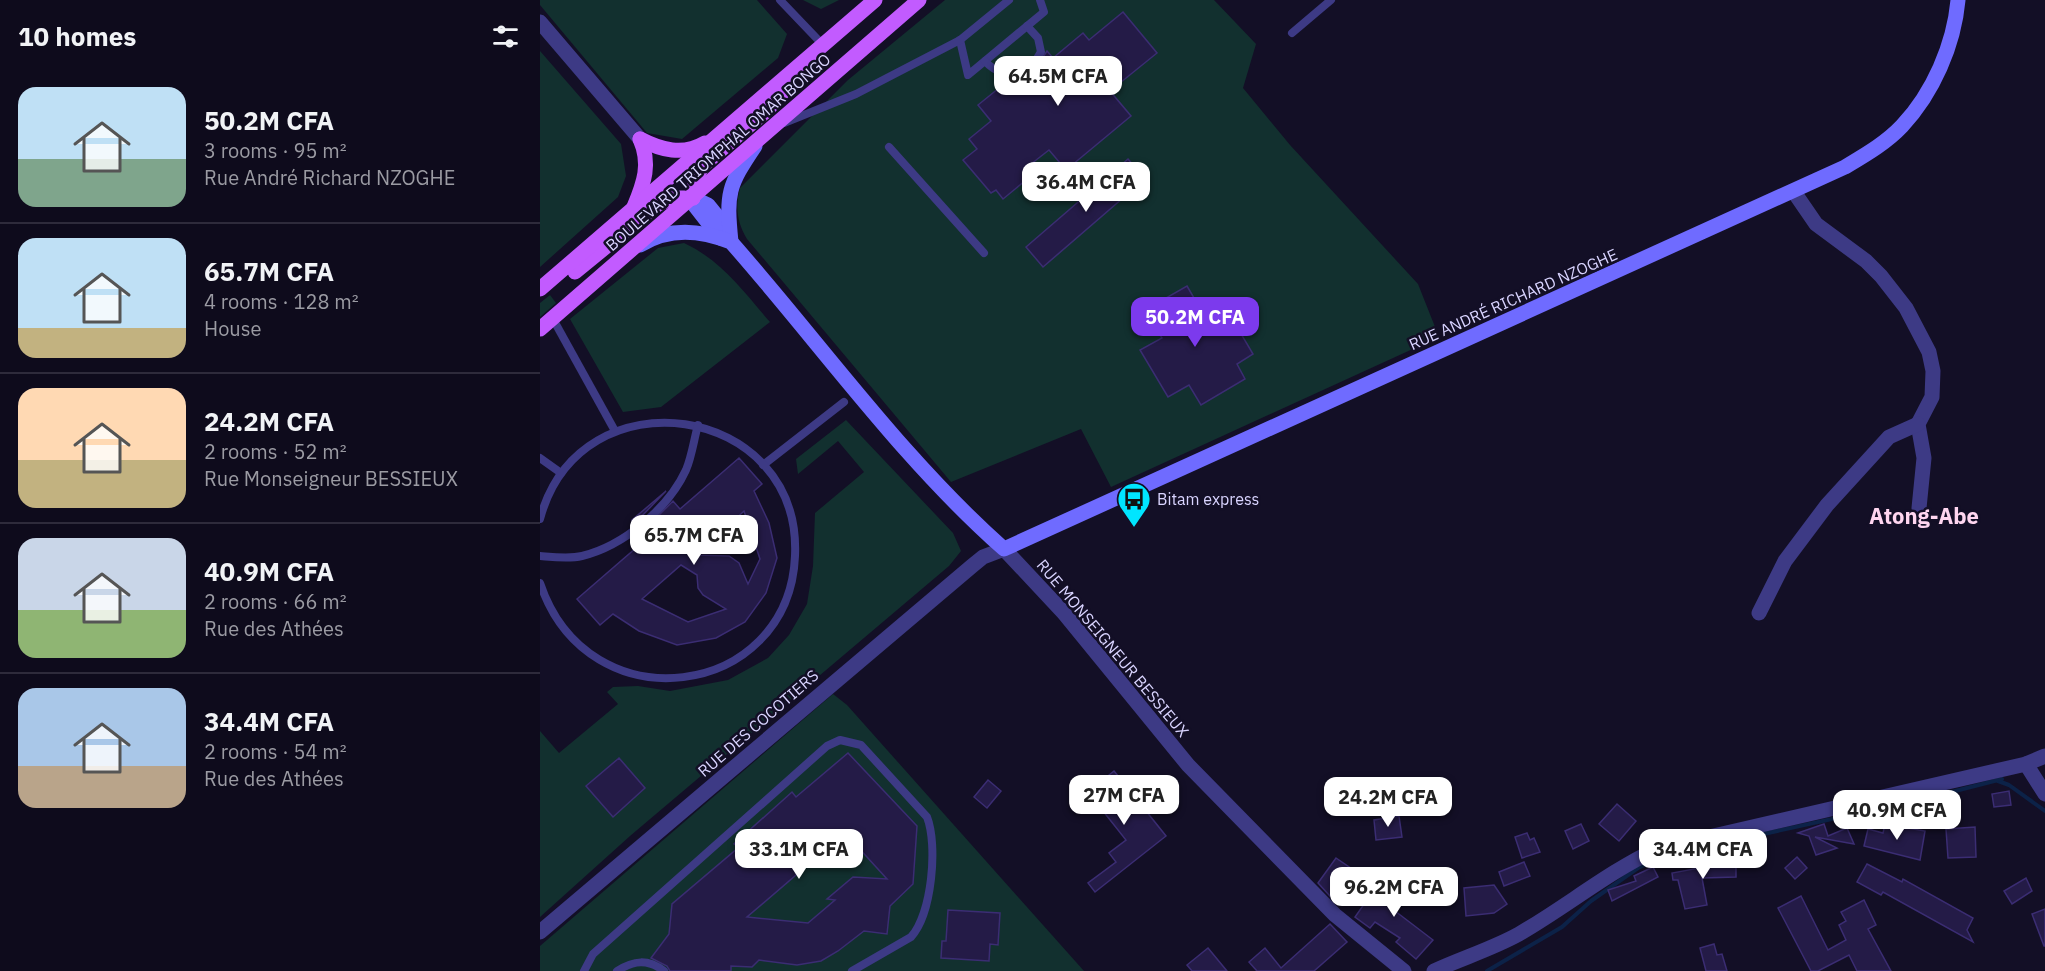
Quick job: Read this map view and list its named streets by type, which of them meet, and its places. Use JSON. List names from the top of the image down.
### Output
{
  "streets": {
    "main road": ["BOULEVARD TRIOMPHAL OMAR BONGO"],
    "street": ["RUE ANDRÉ RICHARD NZOGHE", "RUE MONSEIGNEUR BESSIEUX", "RUE DES COCOTIERS"]
  },
  "crossings": [
    ["BOULEVARD TRIOMPHAL OMAR BONGO", "RUE MONSEIGNEUR BESSIEUX"],
    ["RUE ANDRÉ RICHARD NZOGHE", "RUE MONSEIGNEUR BESSIEUX"],
    ["RUE ANDRÉ RICHARD NZOGHE", "RUE DES COCOTIERS"],
    ["RUE MONSEIGNEUR BESSIEUX", "RUE DES COCOTIERS"]
  ],
  "districts": ["Atong-Abe"],
  "places": {
    "bus stop": ["Bitam express"]
  },
  "page": {
    "heading": "10 homes",
    "price": [
      "64.5M CFA",
      "36.4M CFA",
      "50.2M CFA",
      "65.7M CFA",
      "27M CFA",
      "24.2M CFA",
      "40.9M CFA",
      "33.1M CFA",
      "34.4M CFA",
      "96.2M CFA"
    ],
    "list": [
      {
        "name": "50.2M CFA",
        "note": "3 rooms · 95 m² · Rue André Richard NZOGHE"
      },
      {
        "name": "65.7M CFA",
        "note": "4 rooms · 128 m² · House"
      },
      {
        "name": "24.2M CFA",
        "note": "2 rooms · 52 m² · Rue Monseigneur BESSIEUX"
      },
      {
        "name": "40.9M CFA",
        "note": "2 rooms · 66 m² · Rue des Athées"
      },
      {
        "name": "34.4M CFA",
        "note": "2 rooms · 54 m² · Rue des Athées"
      }
    ]
  }
}
